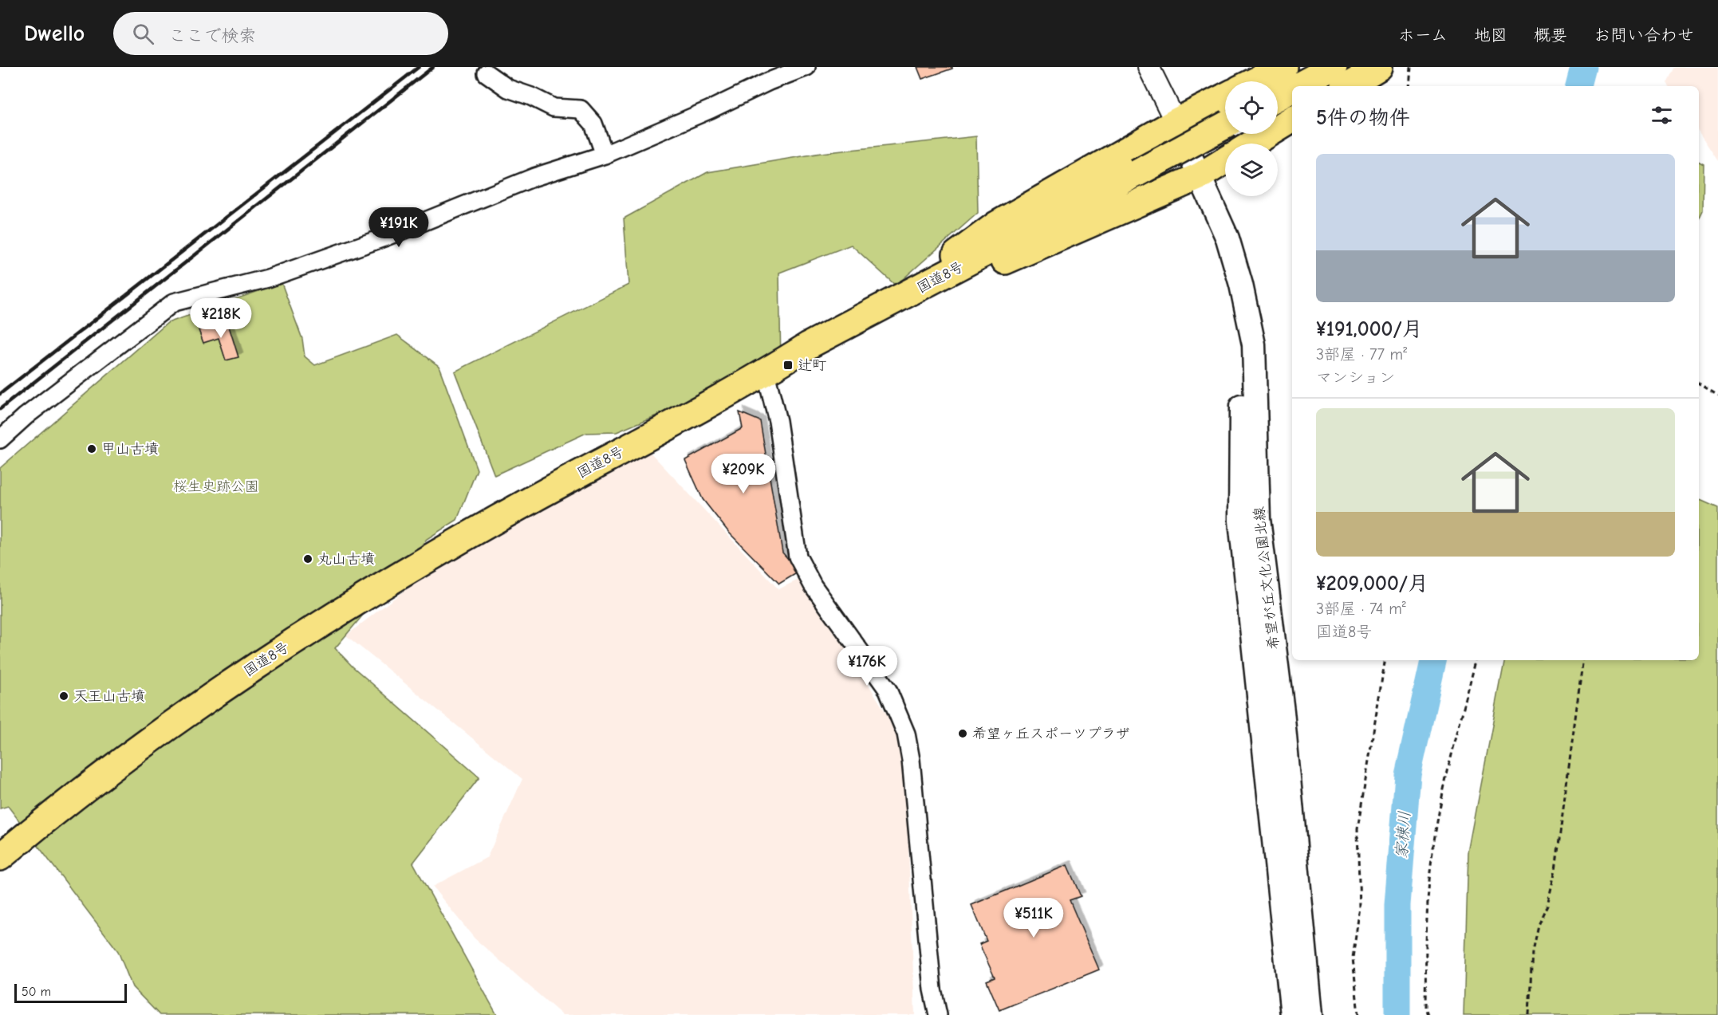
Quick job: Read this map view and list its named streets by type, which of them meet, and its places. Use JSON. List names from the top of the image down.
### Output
{
  "streets": {
    "highway": ["国道8号"],
    "main road": ["希望が丘文化公園北線"]
  },
  "water": ["家棟川"],
  "parks": ["桜生史跡公園"],
  "places": {
    "transit": ["辻町"],
    "other": [
      "甲山古墳",
      "丸山古墳",
      "天王山古墳",
      "希望ヶ丘スポーツプラザ"
    ]
  },
  "scale_bar": "50 m",
  "page": {
    "header": "Dwello",
    "search": "ここで検索",
    "nav": [
      "ホーム",
      "地図",
      "概要",
      "お問い合わせ"
    ],
    "heading": "5件の物件",
    "list": [
      {
        "name": "¥191,000/月",
        "note": "3部屋 · 77 m² · マンション"
      },
      {
        "name": "¥209,000/月",
        "note": "3部屋 · 74 m² · 国道8号"
      }
    ],
    "price": [
      "¥191K",
      "¥218K",
      "¥209K",
      "¥176K",
      "¥511K"
    ],
    "scale": "50 m"
  }
}
